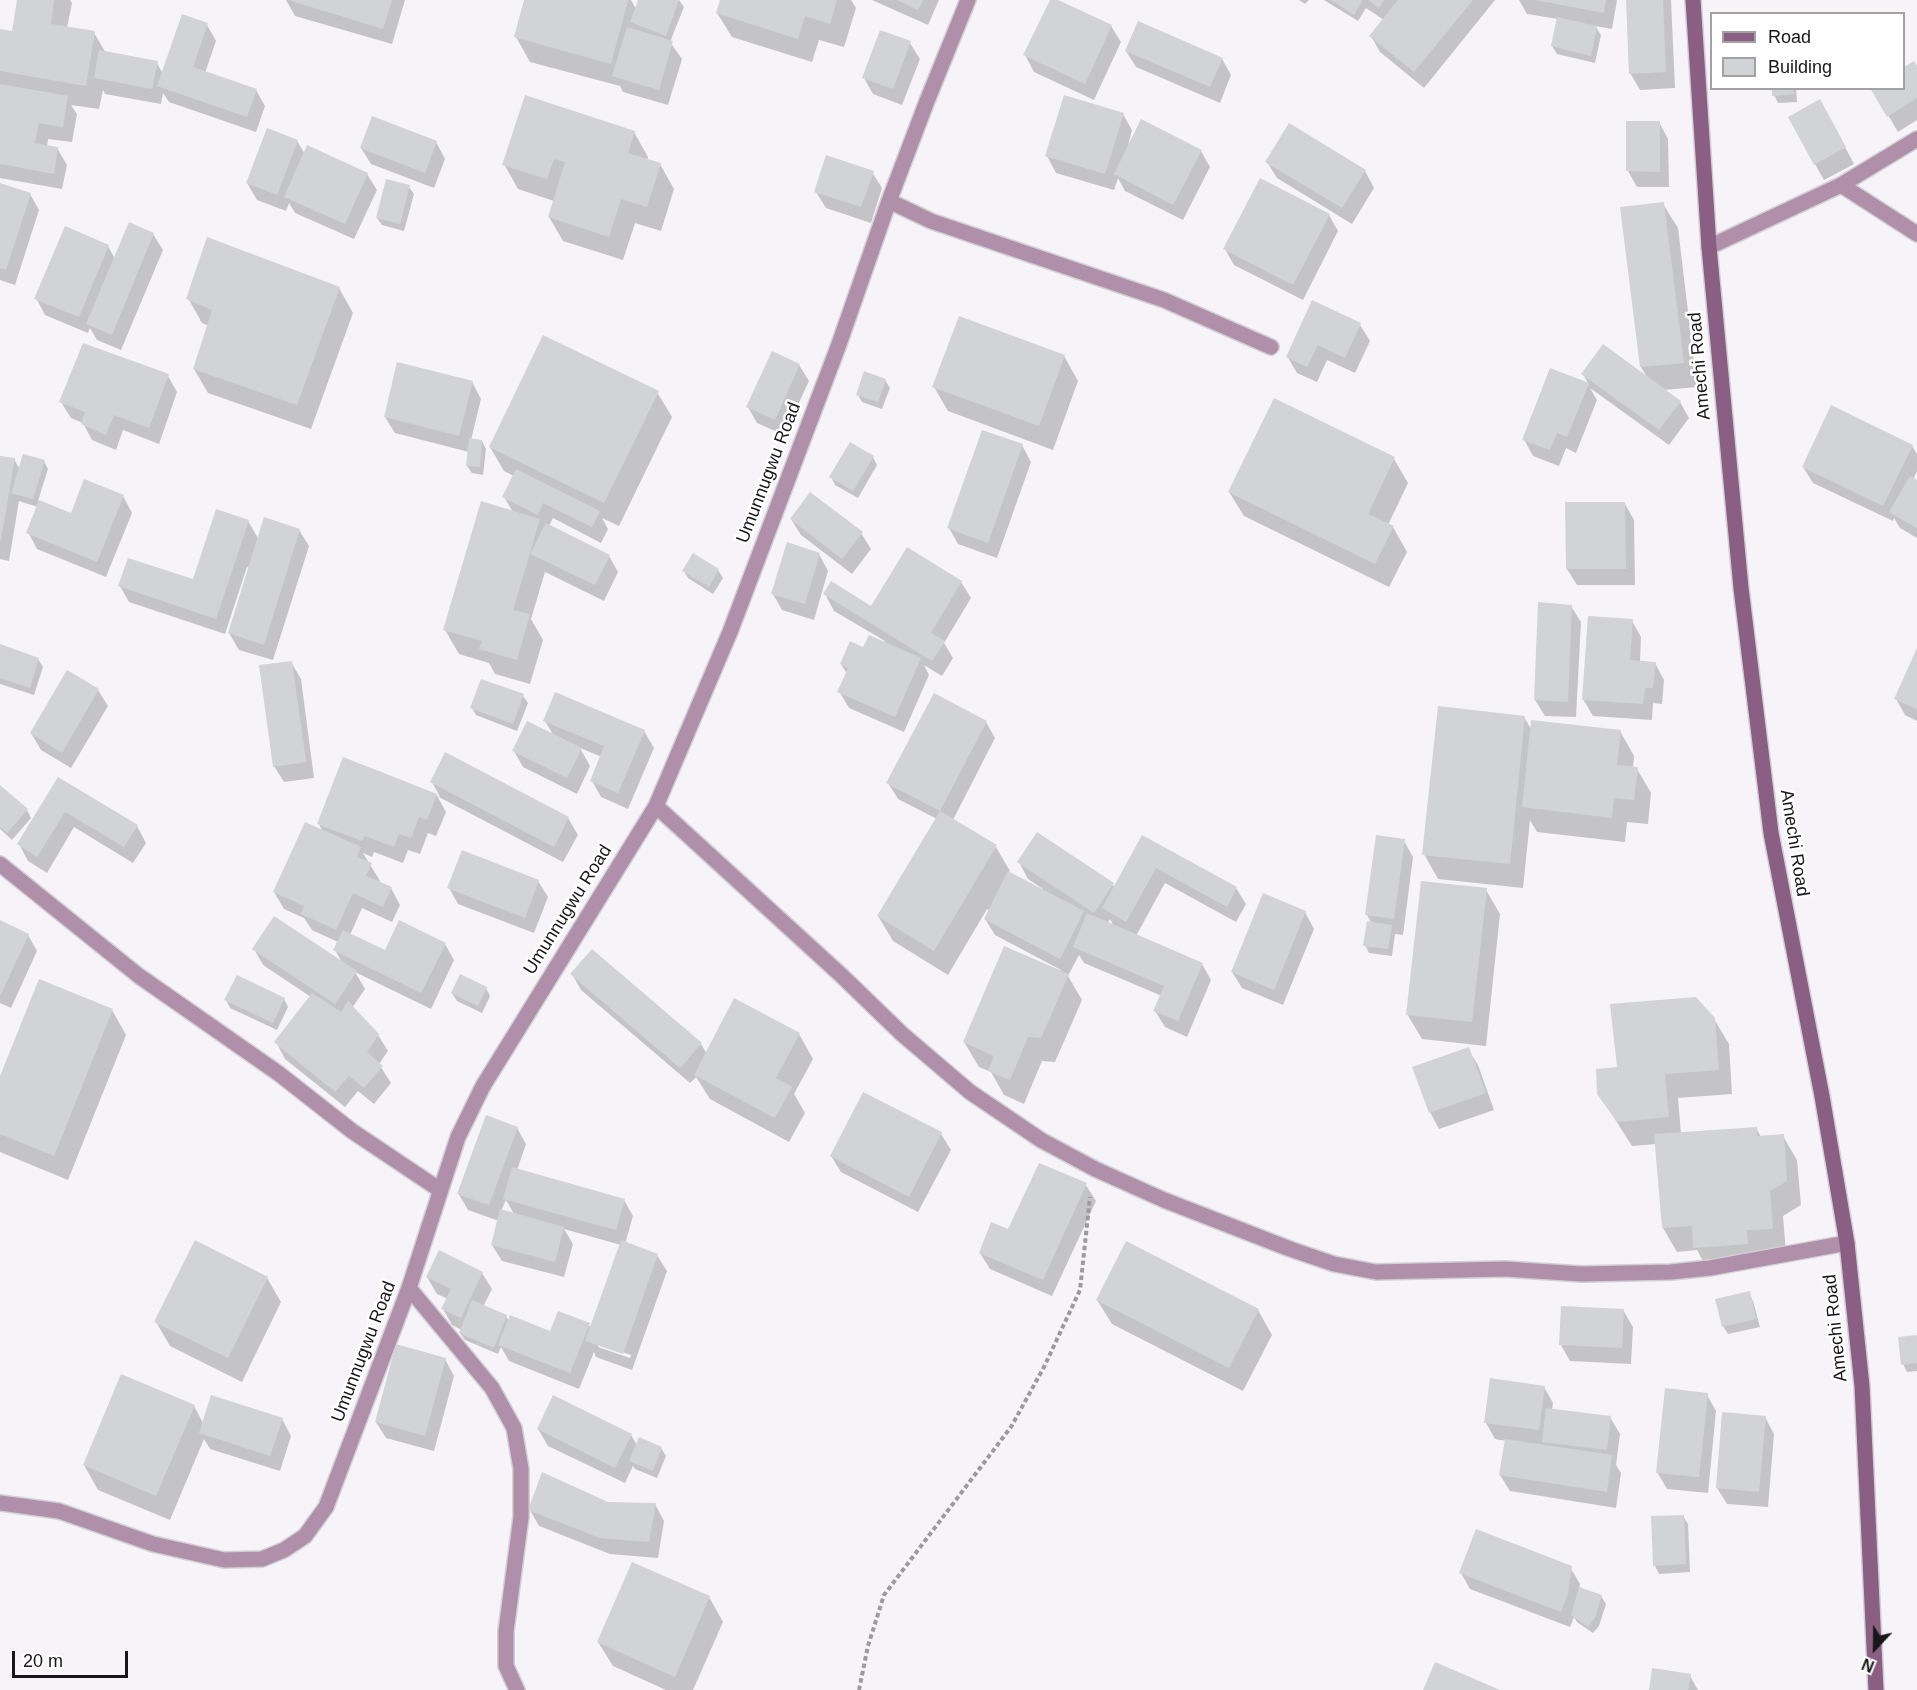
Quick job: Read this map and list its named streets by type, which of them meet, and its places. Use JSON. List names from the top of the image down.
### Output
{
  "streets": {
    "main road": ["Amechi Road"],
    "street": ["Umunnugwu Road"]
  },
  "legend": ["Road", "Building"],
  "scale_bar": "20 m",
  "north": "bottom"
}
